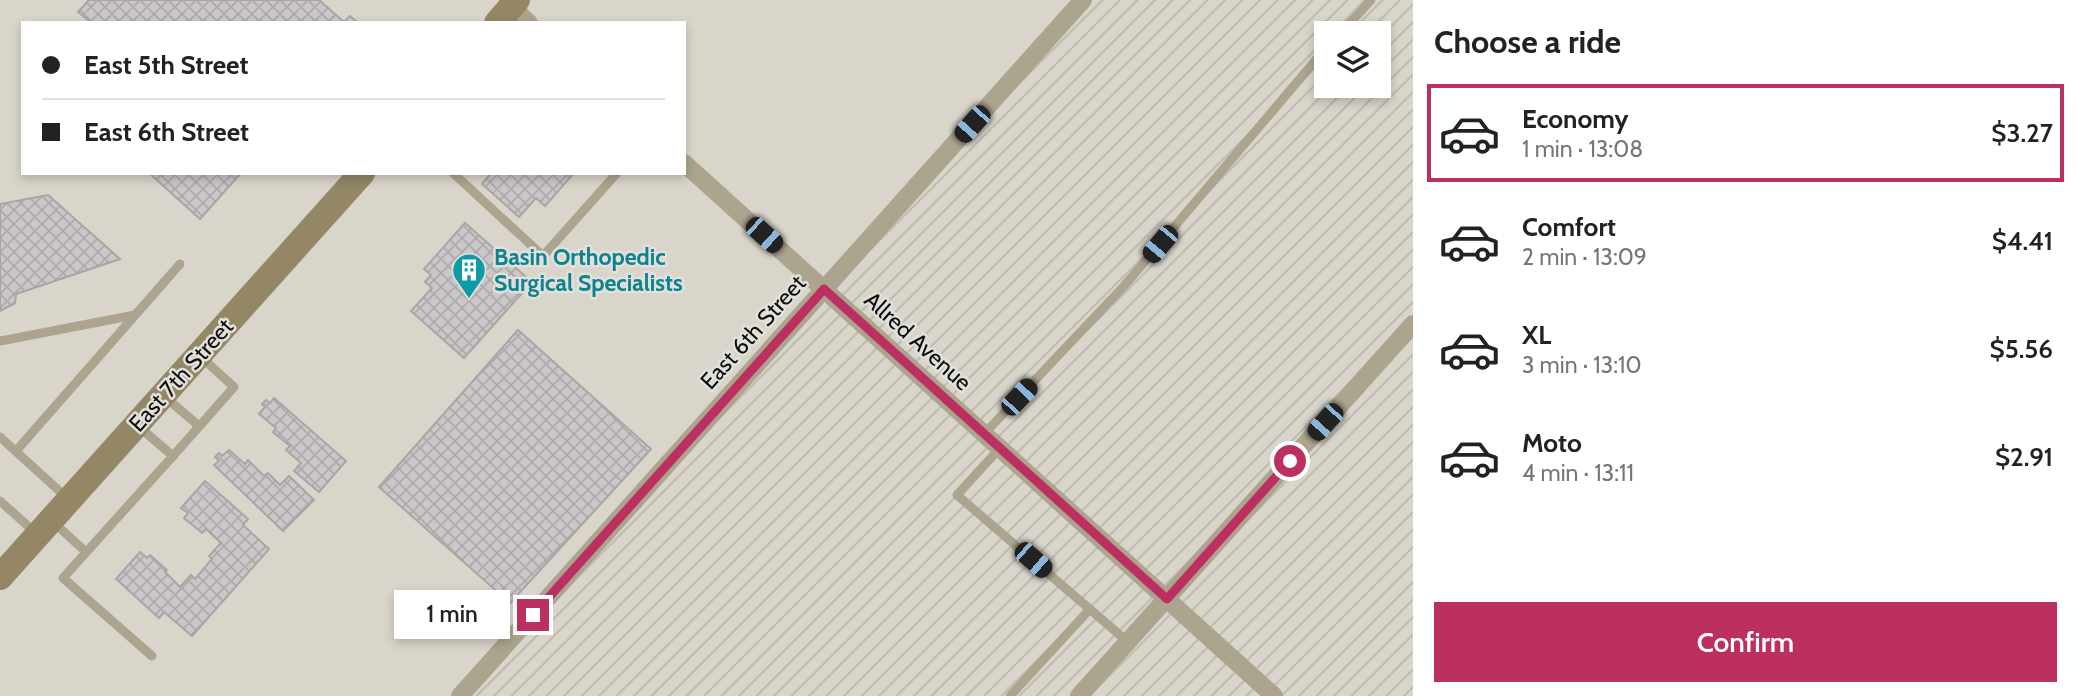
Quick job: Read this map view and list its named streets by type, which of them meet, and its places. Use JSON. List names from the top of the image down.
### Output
{
  "streets": {
    "street": ["East 6th Street", "Allred Avenue", "East 7th Street"]
  },
  "crossings": [
    ["East 6th Street", "Allred Avenue"]
  ],
  "places": {
    "building": ["Basin Orthopedic Surgical Specialists"]
  },
  "page": {
    "heading": "Choose a ride",
    "banner": ["East 5th Street", "East 6th Street"],
    "list": [
      {
        "name": "Economy",
        "note": "1 min · 13:08",
        "value": "$3.27"
      },
      {
        "name": "Comfort",
        "note": "2 min · 13:09",
        "value": "$4.41"
      },
      {
        "name": "XL",
        "note": "3 min · 13:10",
        "value": "$5.56"
      },
      {
        "name": "Moto",
        "note": "4 min · 13:11",
        "value": "$2.91"
      }
    ],
    "buttons": "Confirm",
    "bubble": "1 min"
  }
}
